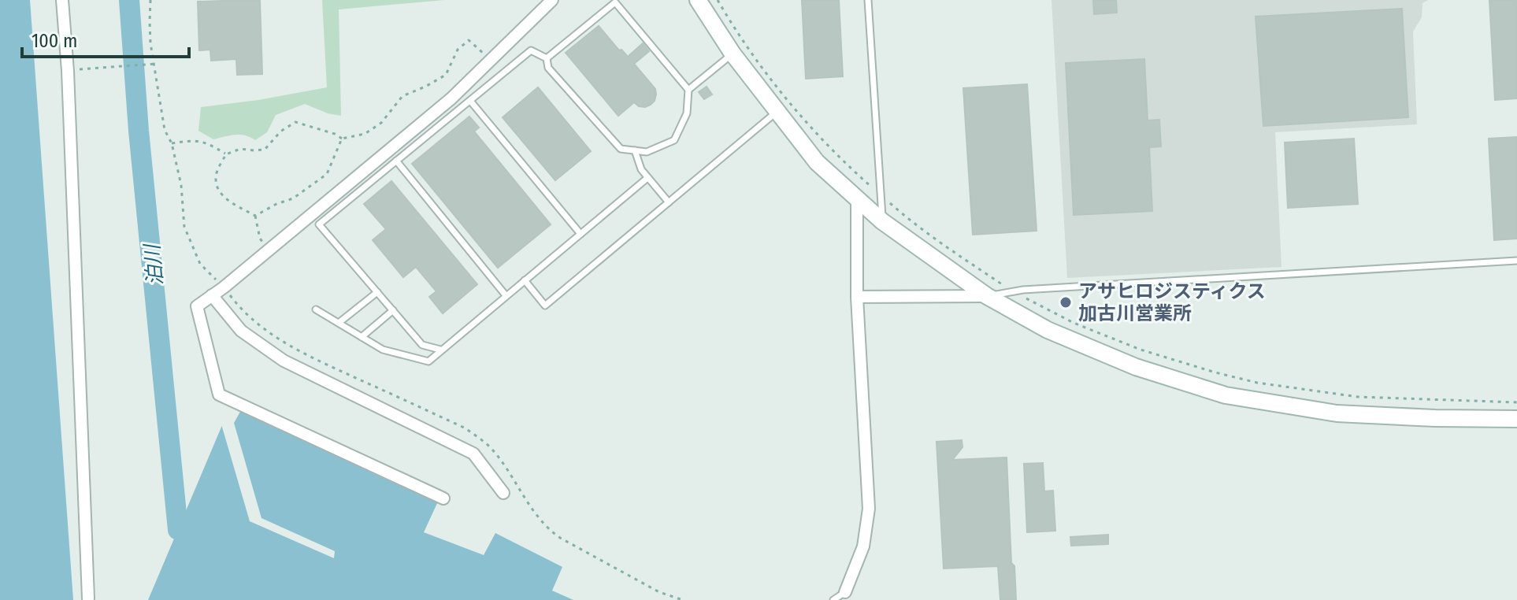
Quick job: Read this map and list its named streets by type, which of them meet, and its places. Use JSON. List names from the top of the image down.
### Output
{
  "water": ["泊川"],
  "places": ["アサヒロジスティクス 加古川営業所"],
  "scale_bar": "100 m"
}
